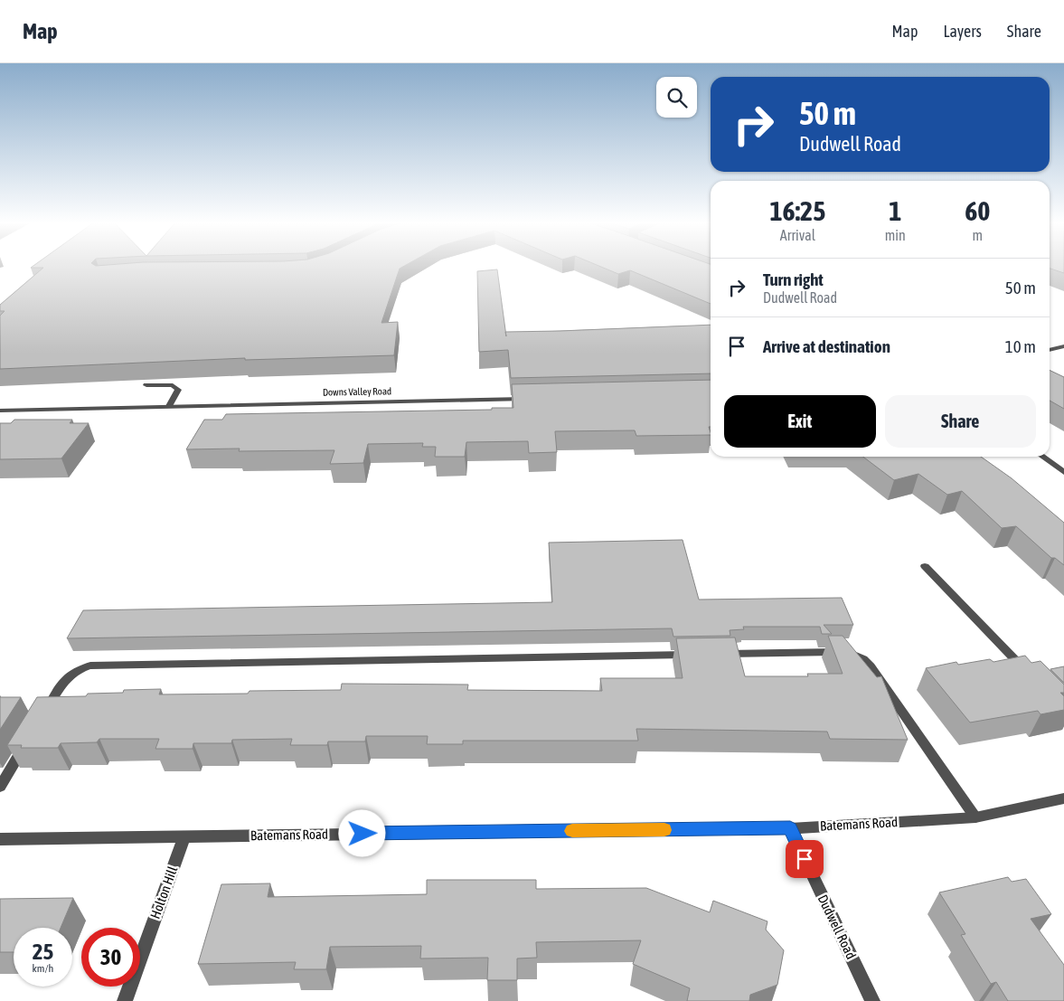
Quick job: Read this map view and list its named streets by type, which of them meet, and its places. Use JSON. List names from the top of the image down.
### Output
{
  "streets": {
    "street": [
      "Downs Valley Road",
      "Batemans Road",
      "Holton Hill",
      "Dudwell Road"
    ]
  },
  "crossings": [
    ["Batemans Road", "Holton Hill"],
    ["Batemans Road", "Dudwell Road"]
  ],
  "page": {
    "header": "Map",
    "nav": ["Map", "Layers", "Share"],
    "turn": ["50 m", "Dudwell Road"],
    "eta": [
      "16:25",
      "Arrival",
      "1",
      "min",
      "60",
      "m"
    ],
    "list": [
      {
        "name": "Turn right",
        "note": "Dudwell Road",
        "value": "50 m"
      },
      {
        "name": "Arrive at destination",
        "value": "10 m"
      }
    ],
    "buttons": ["Exit", "Share"],
    "speed": "25 km/h",
    "limit": "30"
  }
}
